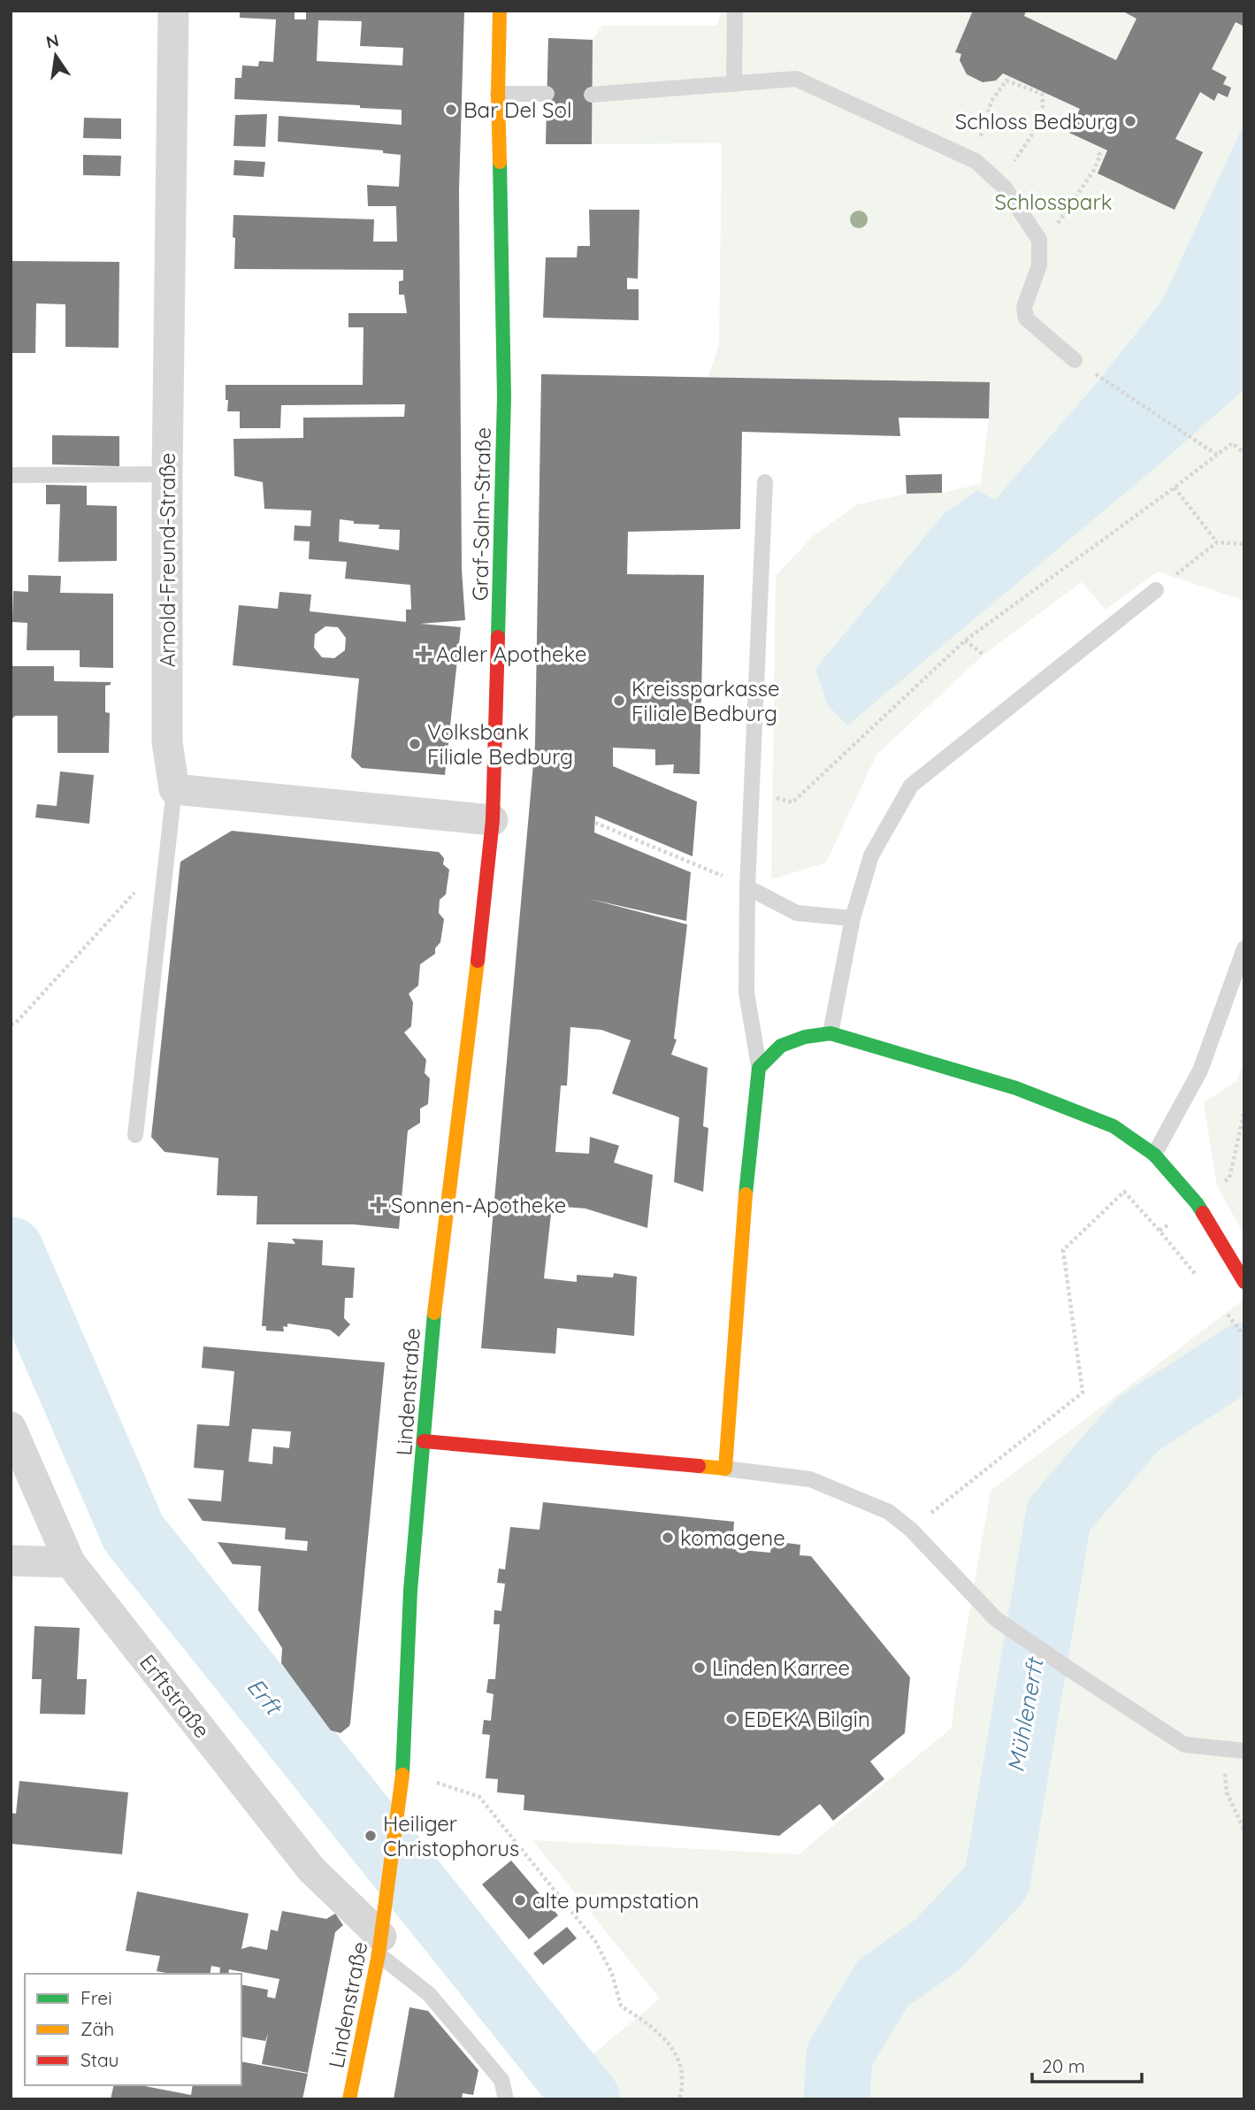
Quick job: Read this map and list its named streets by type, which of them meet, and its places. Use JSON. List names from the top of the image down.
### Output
{
  "streets": {
    "street": [
      "Graf-Salm-Straße",
      "Arnold-Freund-Straße",
      "Lindenstraße",
      "Erftstraße"
    ]
  },
  "crossings": [
    ["Graf-Salm-Straße", "Lindenstraße"],
    ["Lindenstraße", "Erftstraße"]
  ],
  "water": ["Erft", "Mühlenerft"],
  "parks": ["Schlosspark"],
  "places": {
    "other": [
      "Bar Del Sol",
      "Schloss Bedburg",
      "Kreissparkasse Filiale Bedburg",
      "Volksbank Filiale Bedburg",
      "komagene",
      "Linden Karree",
      "EDEKA Bilgin",
      "Heiliger Christophorus",
      "alte pumpstation"
    ],
    "health": ["Adler Apotheke", "Sonnen-Apotheke"]
  },
  "legend": ["Frei", "Zäh", "Stau"],
  "scale_bar": "20 m",
  "north": "top"
}
